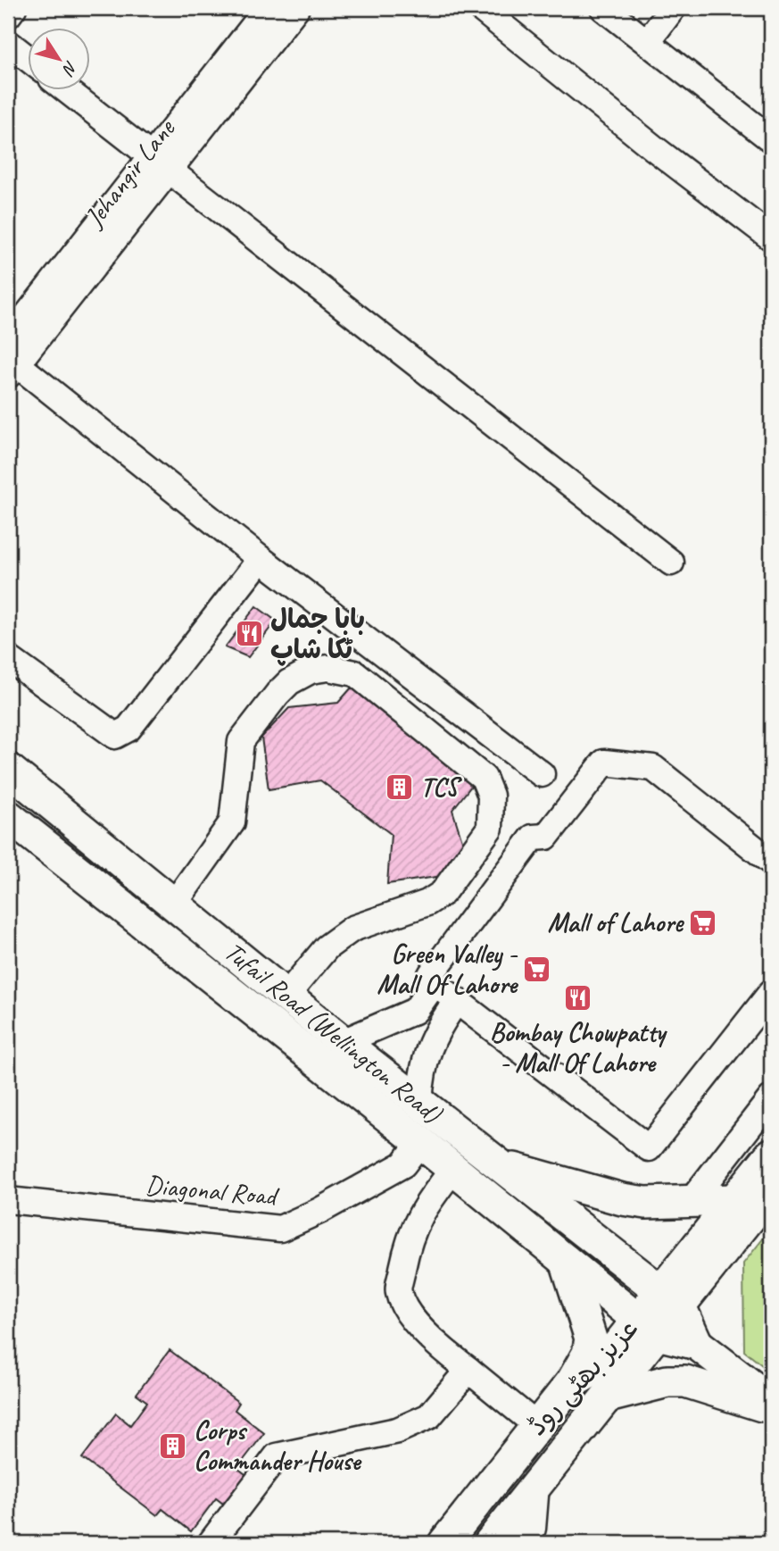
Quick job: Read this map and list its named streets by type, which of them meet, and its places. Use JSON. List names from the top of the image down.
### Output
{
  "streets": {
    "main road": ["Tufail Road (Wellington Road)", "عزیز بھٹی روڈ"],
    "street": ["Jehangir Lane", "Diagonal Road"]
  },
  "crossings": [
    ["Tufail Road (Wellington Road)", "Diagonal Road"],
    ["Tufail Road (Wellington Road)", "عزیز بھٹی روڈ"]
  ],
  "places": {
    "restaurant": ["بابا جمال ٹکا شاپ", "Bombay Chowpatty - Mall Of Lahore"],
    "building": ["TCS", "Corps Commander House"],
    "supermarket": ["Mall of Lahore", "Green Valley - Mall Of Lahore"]
  },
  "north": "bottom right"
}
